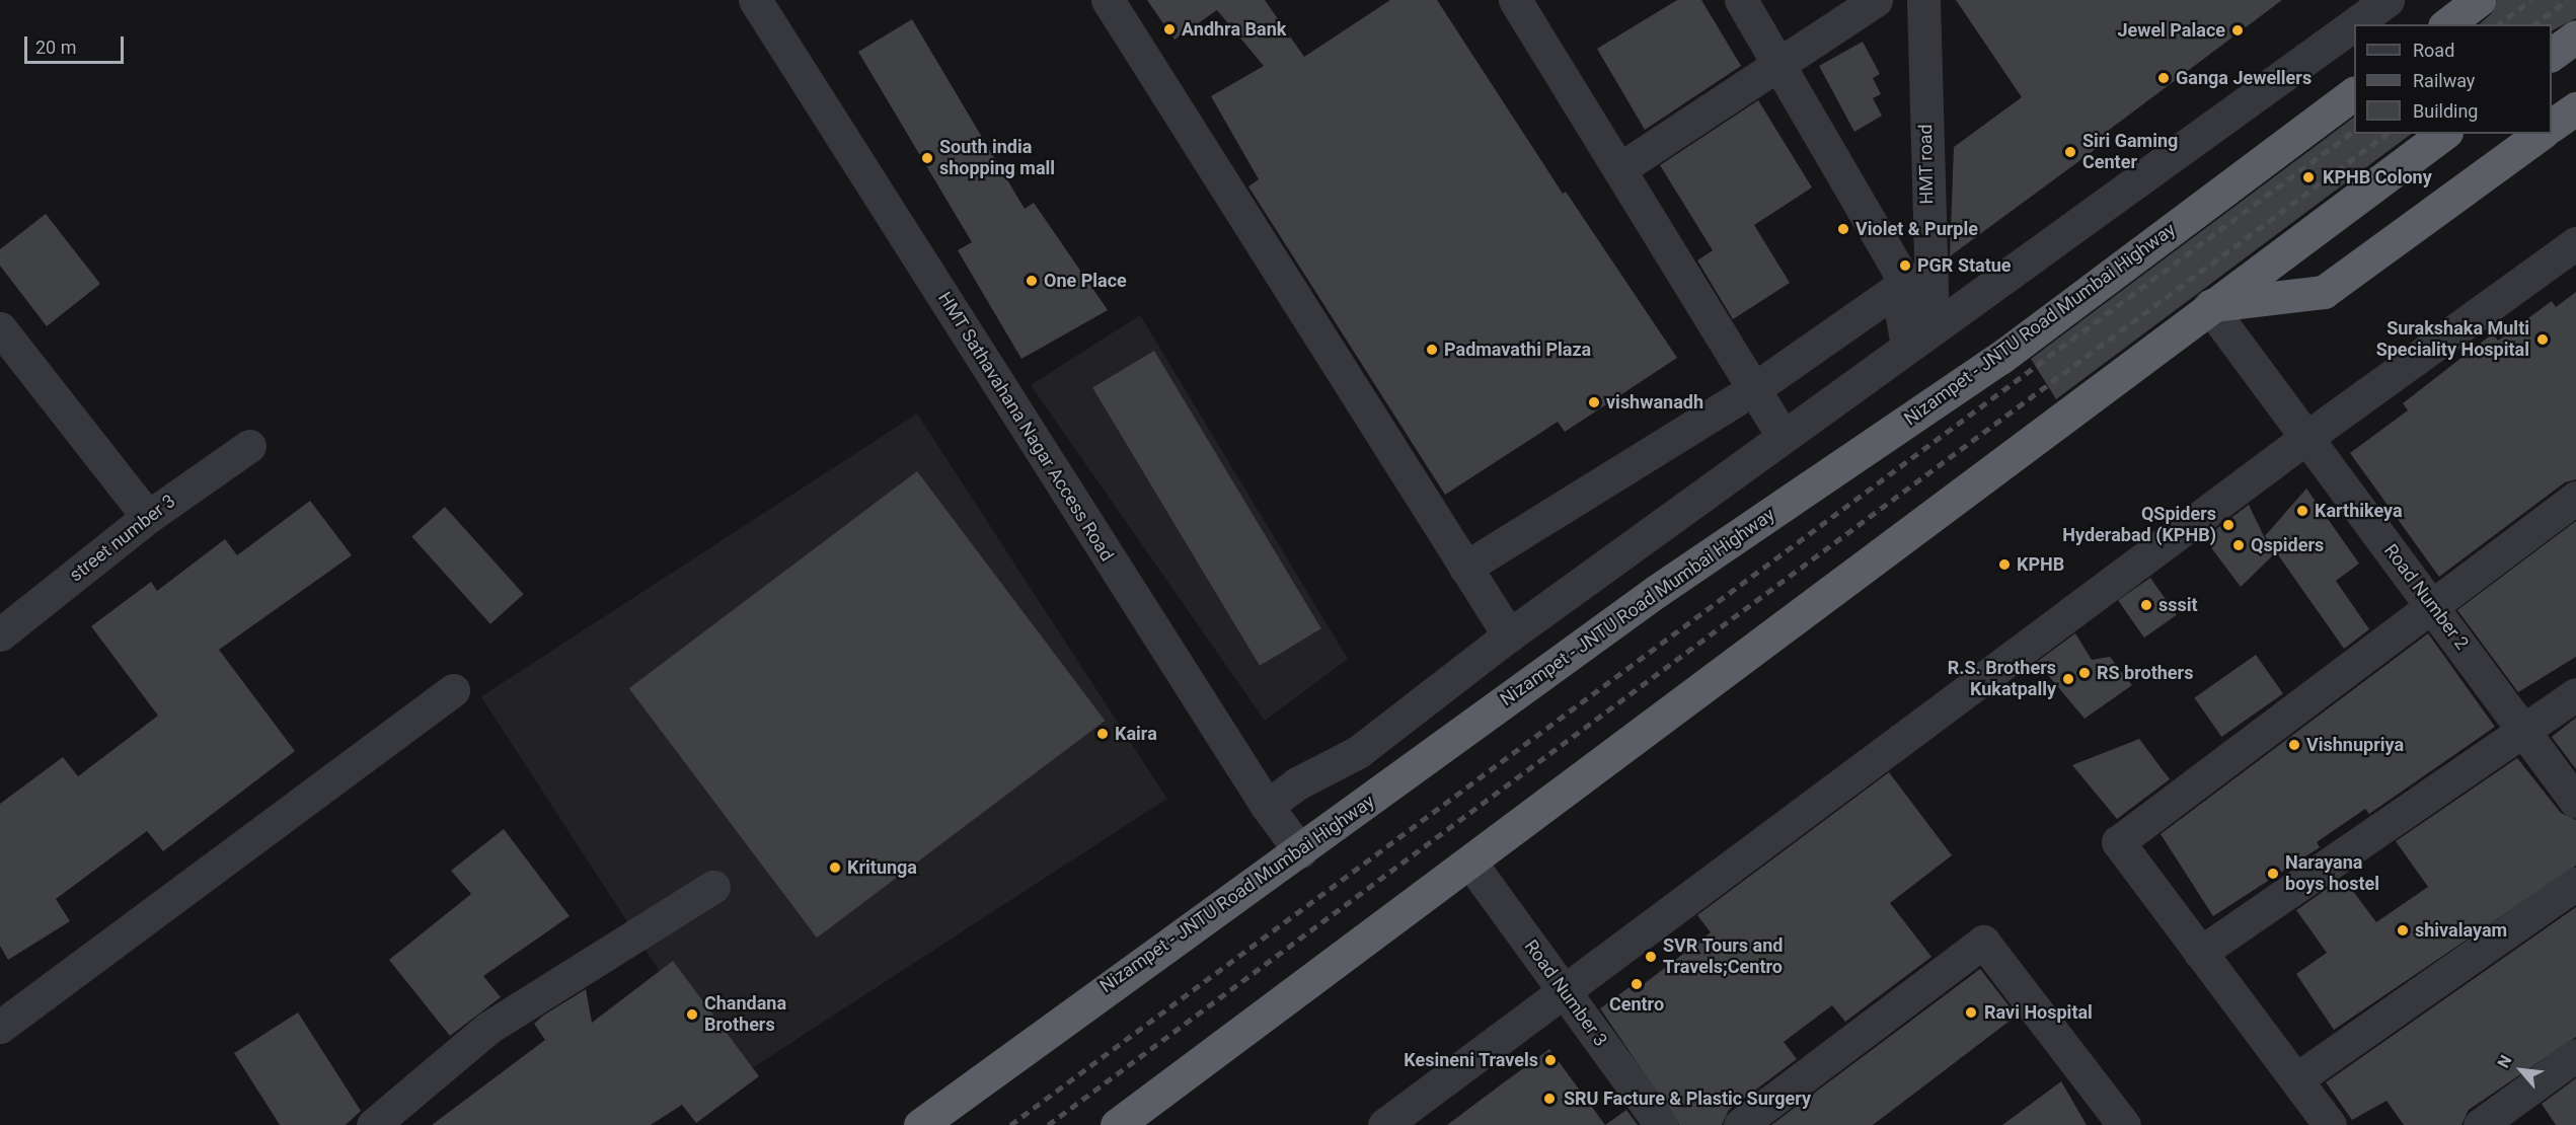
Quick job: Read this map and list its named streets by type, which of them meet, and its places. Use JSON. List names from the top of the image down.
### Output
{
  "streets": {
    "highway": ["Nizampet - JNTU Road Mumbai Highway"],
    "street": [
      "HMT road",
      "HMT Sathavahana Nagar Access Road",
      "street number 3",
      "Road Number 2",
      "Road Number 3"
    ]
  },
  "crossings": [
    ["Nizampet - JNTU Road Mumbai Highway", "HMT Sathavahana Nagar Access Road"]
  ],
  "places": [
    "Andhra Bank",
    "Jewel Palace",
    "Ganga Jewellers",
    "Siri Gaming Center",
    "South india shopping mall",
    "KPHB Colony",
    "Violet & Purple",
    "PGR Statue",
    "One Place",
    "Surakshaka Multi Speciality Hospital",
    "Padmavathi Plaza",
    "vishwanadh",
    "Karthikeya",
    "QSpiders Hyderabad (KPHB)",
    "Qspiders",
    "KPHB",
    "sssit",
    "RS brothers",
    "R.S. Brothers Kukatpally",
    "Kaira",
    "Vishnupriya",
    "Kritunga",
    "Narayana boys hostel",
    "shivalayam",
    "SVR Tours and Travels;Centro",
    "Centro",
    "Ravi Hospital",
    "Chandana Brothers",
    "Kesineni Travels",
    "SRU Facture & Plastic Surgery"
  ],
  "legend": ["Road", "Railway", "Building"],
  "scale_bar": "20 m",
  "north": "top left"
}
